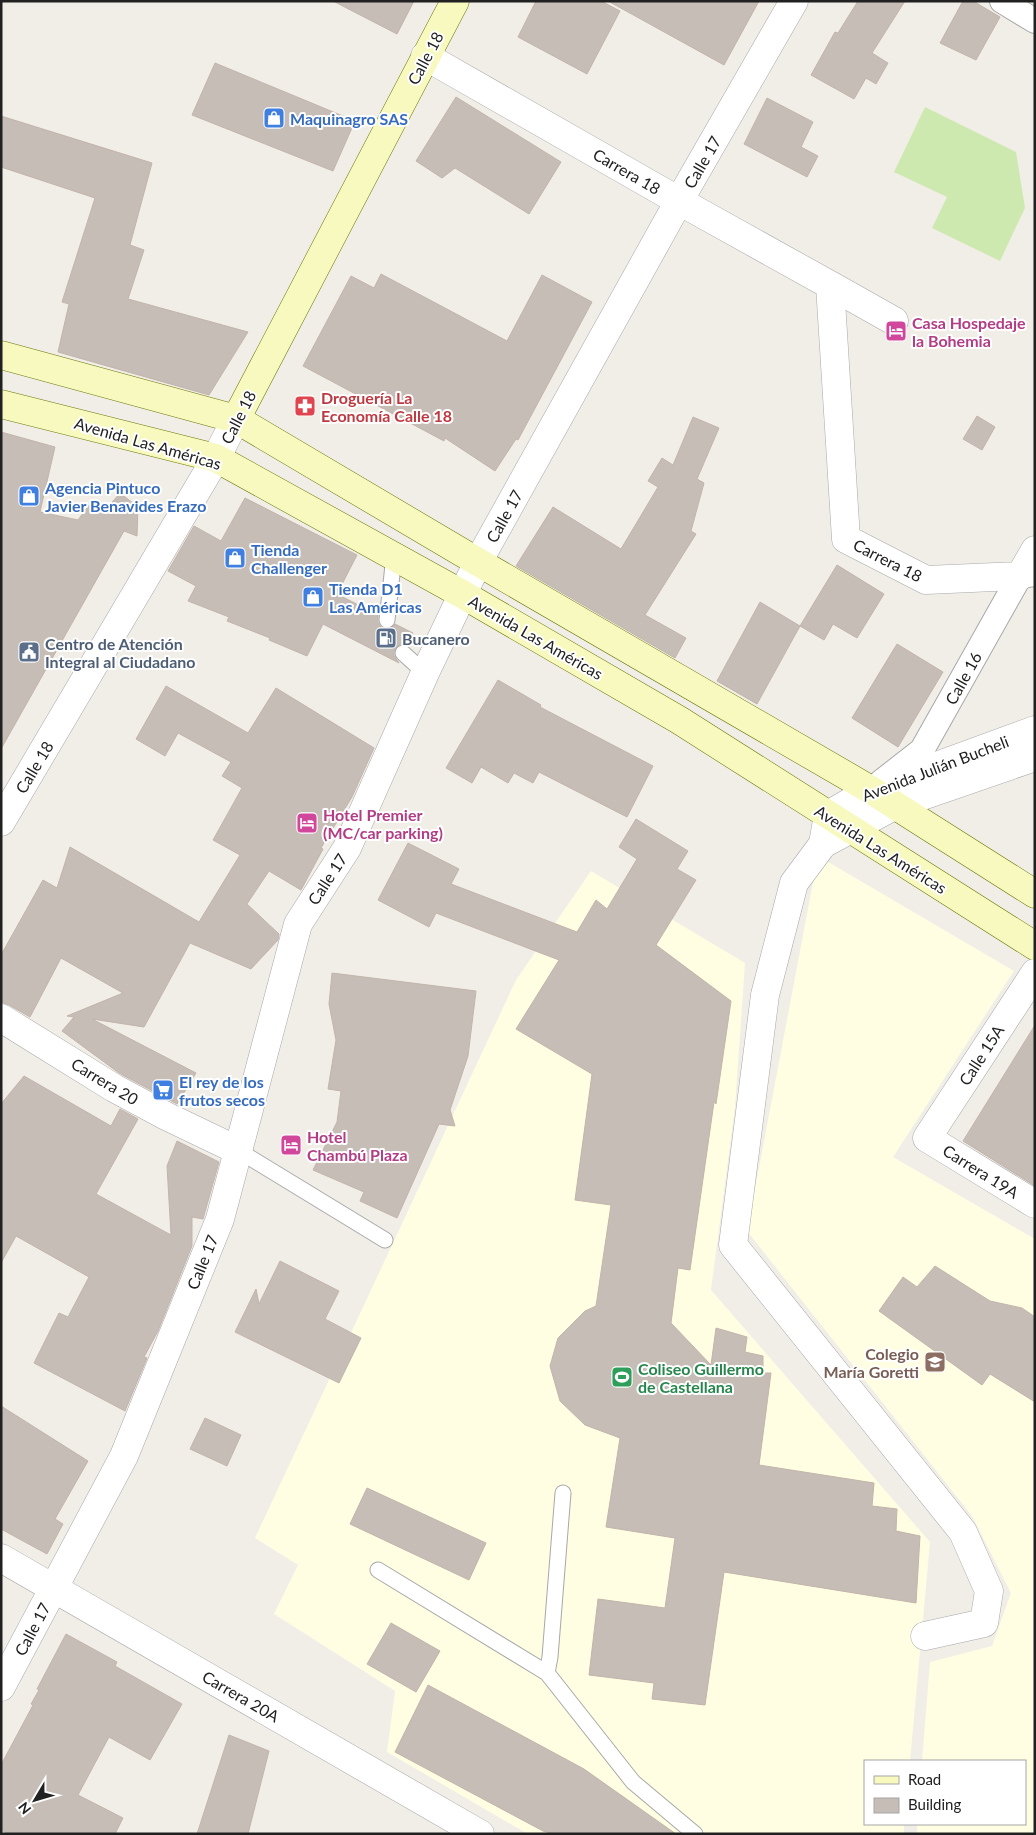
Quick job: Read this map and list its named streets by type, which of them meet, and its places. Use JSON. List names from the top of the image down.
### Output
{
  "streets": {
    "main road": ["Calle 18", "Avenida Las Américas"],
    "street": [
      "Calle 17",
      "Carrera 18",
      "Calle 16",
      "Avenida Julián Bucheli",
      "Calle 15A",
      "Carrera 20",
      "Carrera 19A",
      "Carrera 20A"
    ]
  },
  "crossings": [
    ["Calle 18", "Carrera 18"],
    ["Calle 18", "Avenida Las Américas"],
    ["Calle 17", "Carrera 18"],
    ["Calle 17", "Avenida Las Américas"],
    ["Calle 17", "Carrera 20"],
    ["Calle 17", "Carrera 20A"],
    ["Carrera 18", "Calle 16"],
    ["Avenida Las Américas", "Avenida Julián Bucheli"],
    ["Calle 16", "Avenida Julián Bucheli"],
    ["Calle 15A", "Carrera 19A"]
  ],
  "places": {
    "shop": [
      "Maquinagro SAS",
      "Agencia Pintuco Javier Benavides Erazo",
      "Tienda Challenger",
      "Tienda D1 Las Américas"
    ],
    "hotel": ["Casa Hospedaje la Bohemia", "Hotel Premier (MC/car parking)", "Hotel Chambú Plaza"],
    "pharmacy": ["Droguería La Economía Calle 18"],
    "fuel station": ["Bucanero"],
    "public building": ["Centro de Atención Integral al Ciudadano"],
    "supermarket": ["El rey de los frutos secos"],
    "school or university": ["Colegio María Goretti"],
    "sports": ["Coliseo Guillermo de Castellana"]
  },
  "legend": ["Road", "Building"],
  "north": "bottom left"
}
